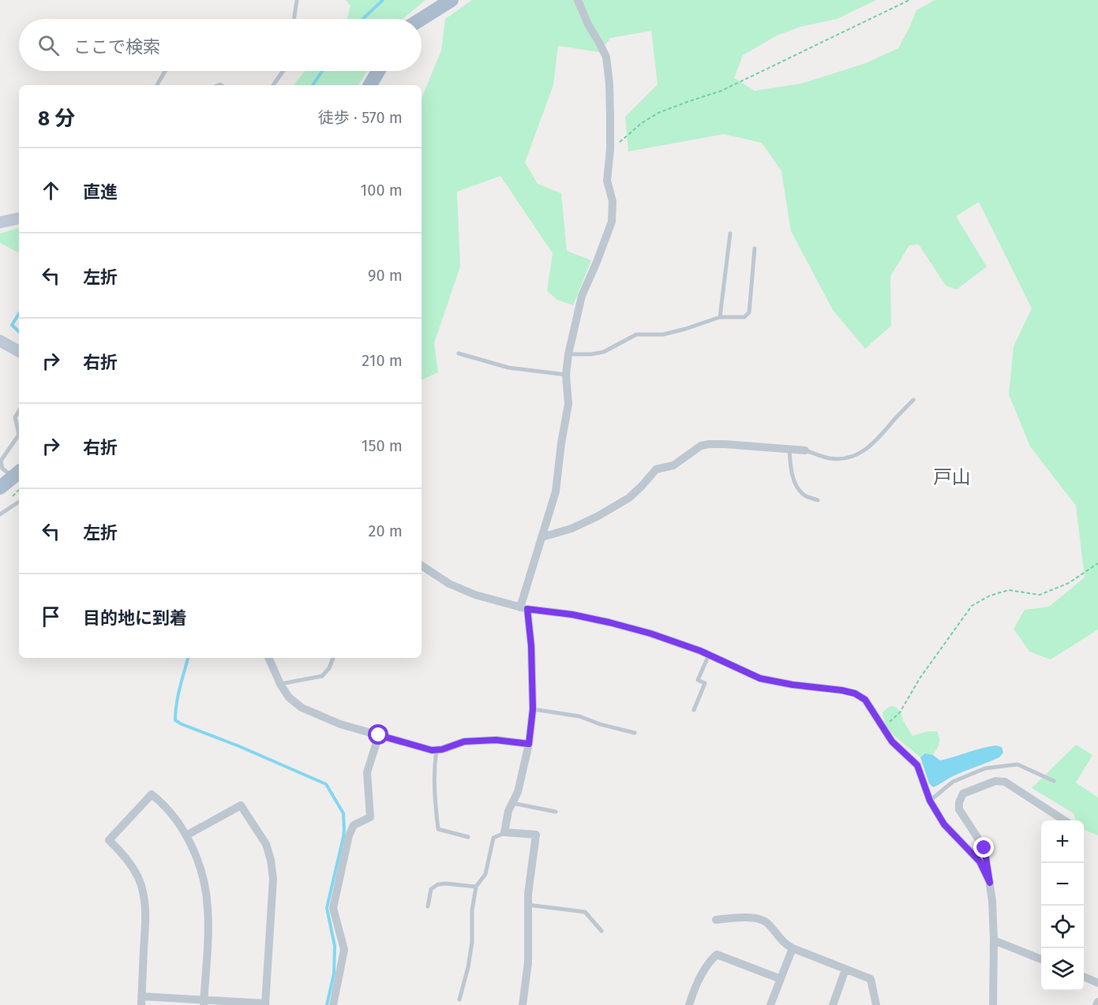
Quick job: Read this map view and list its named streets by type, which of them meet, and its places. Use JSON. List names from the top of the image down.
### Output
{
  "districts": ["戸山"],
  "page": {
    "search": "ここで検索",
    "heading": ["8 分", "徒歩 · 570 m"],
    "list": [
      ["直進", "100 m"],
      ["左折", "90 m"],
      ["右折", "210 m"],
      ["右折", "150 m"],
      ["左折", "20 m"],
      "目的地に到着"
    ],
    "map_buttons": ["+", "−"]
  }
}
